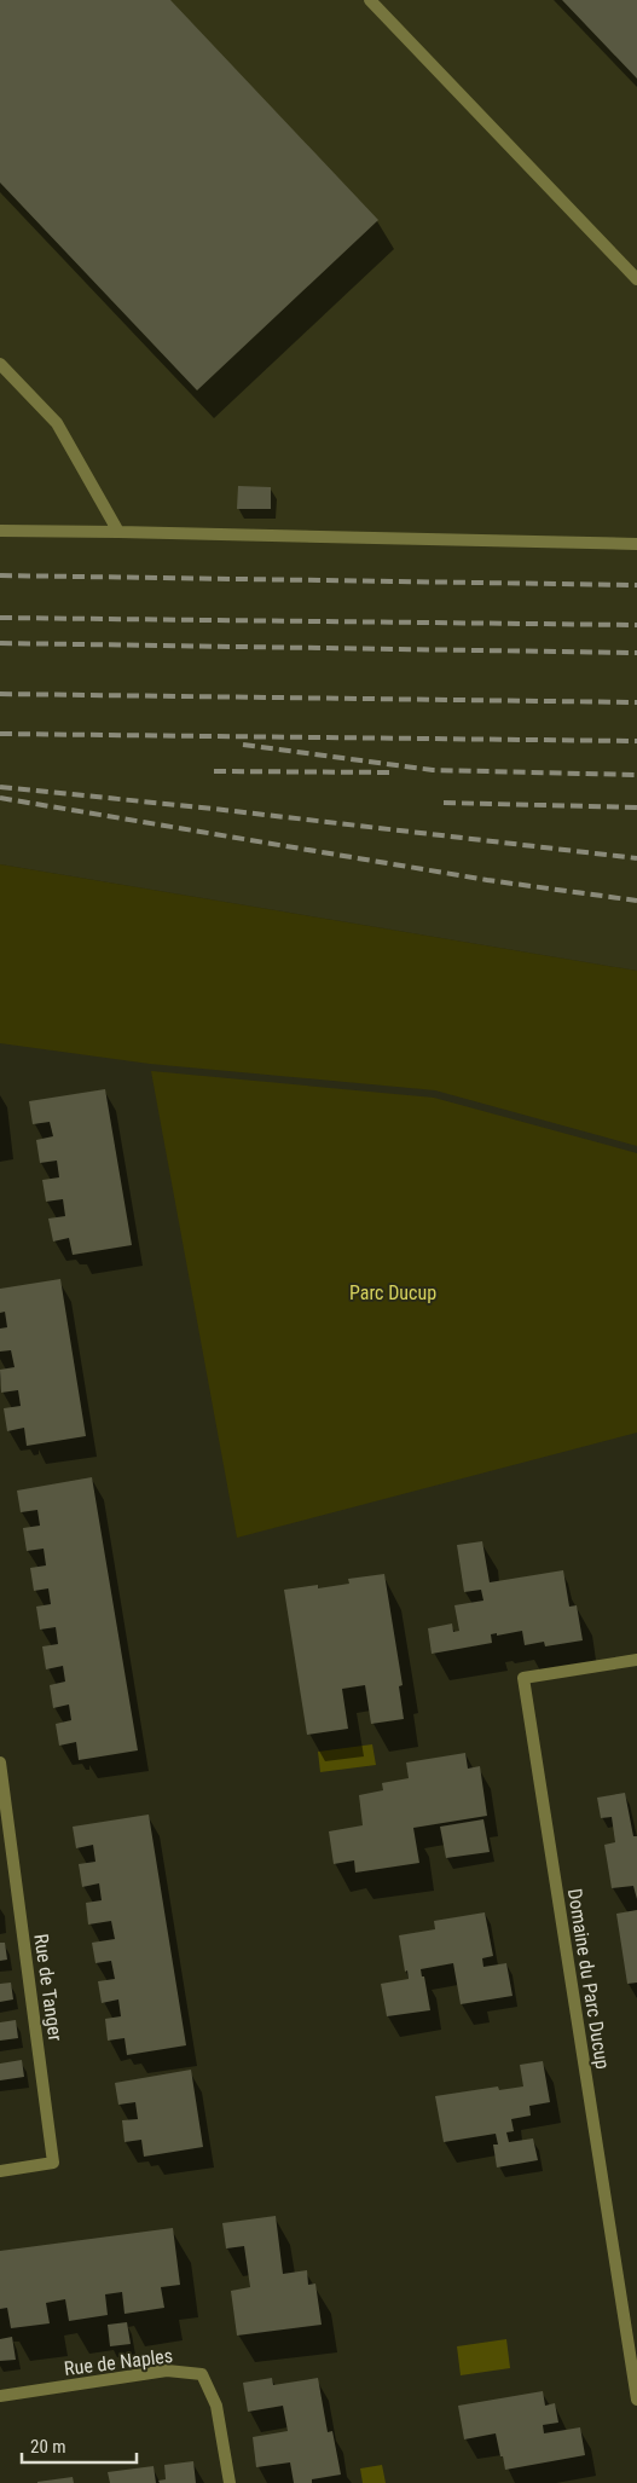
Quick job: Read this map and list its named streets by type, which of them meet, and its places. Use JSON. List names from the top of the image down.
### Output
{
  "streets": {
    "street": ["Domaine du Parc Ducup", "Rue de Tanger", "Rue de Naples"]
  },
  "parks": ["Parc Ducup"],
  "scale_bar": "20 m"
}
